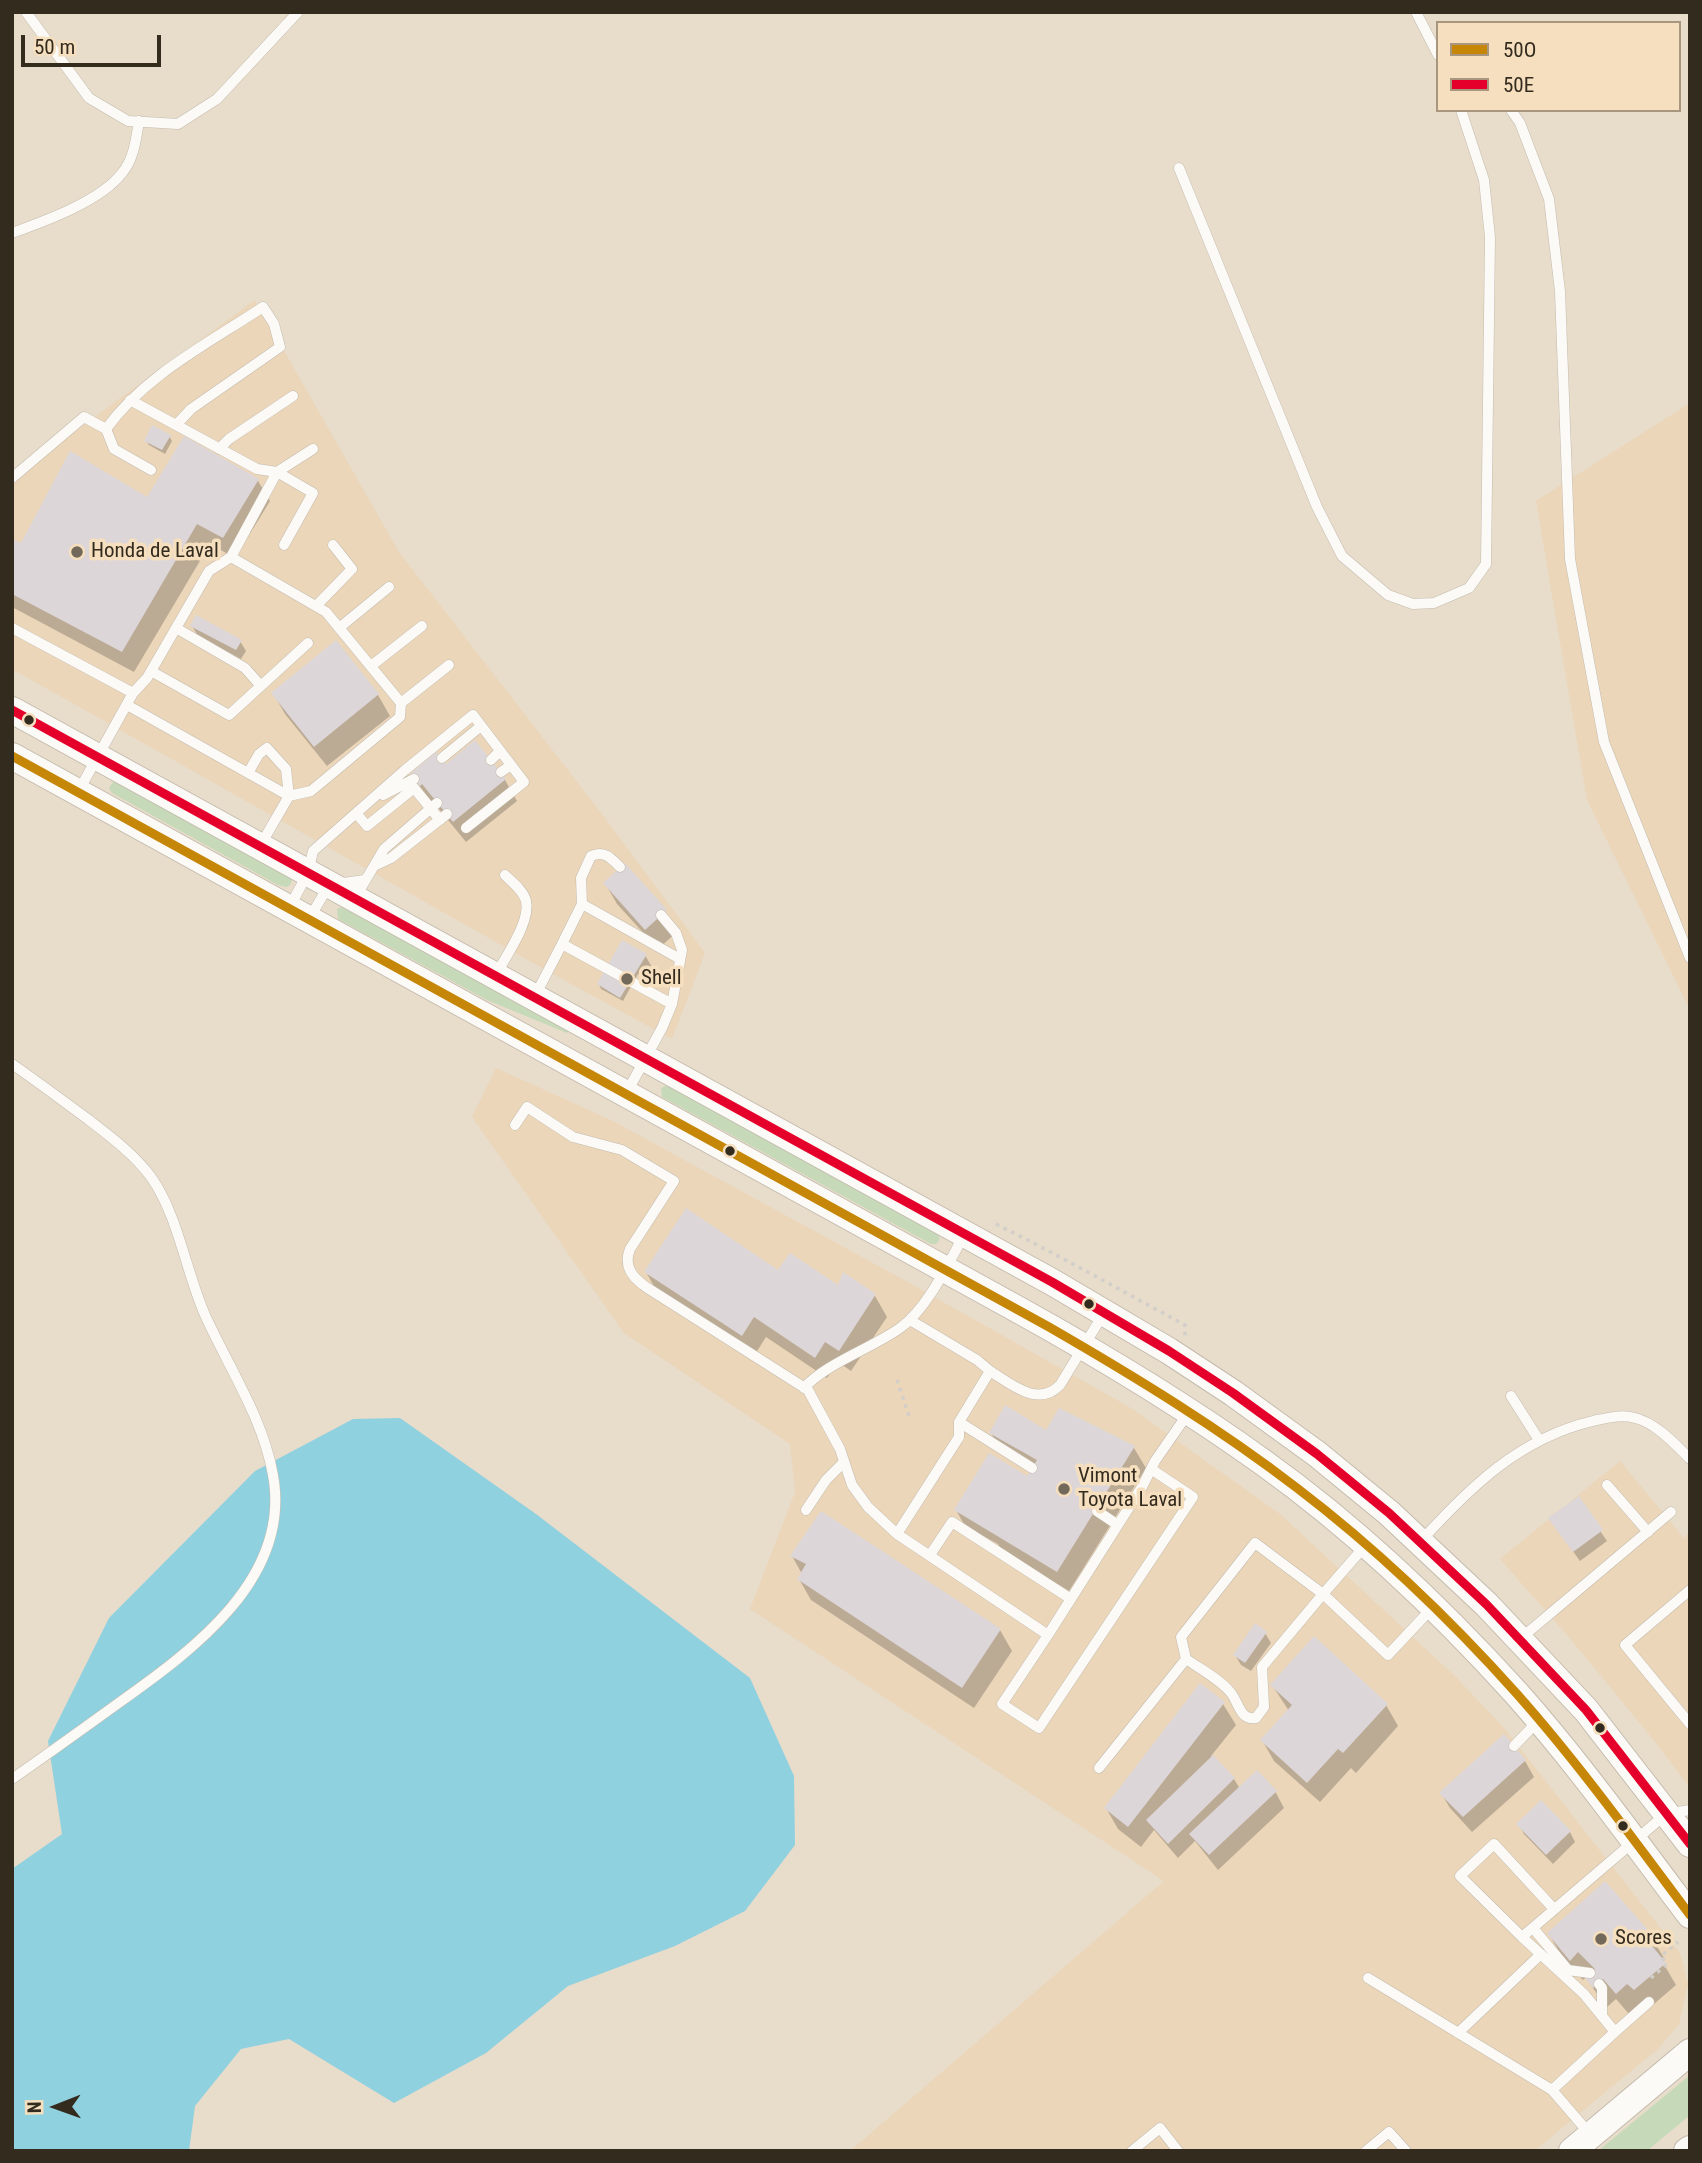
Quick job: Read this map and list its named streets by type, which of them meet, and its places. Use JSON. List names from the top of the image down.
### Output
{
  "places": [
    "Honda de Laval",
    "Shell",
    "Vimont Toyota Laval",
    "Scores"
  ],
  "lines": ["transit line 50E", "transit line 50O"],
  "legend": ["50O", "50E"],
  "scale_bar": "50 m",
  "north": "left"
}
